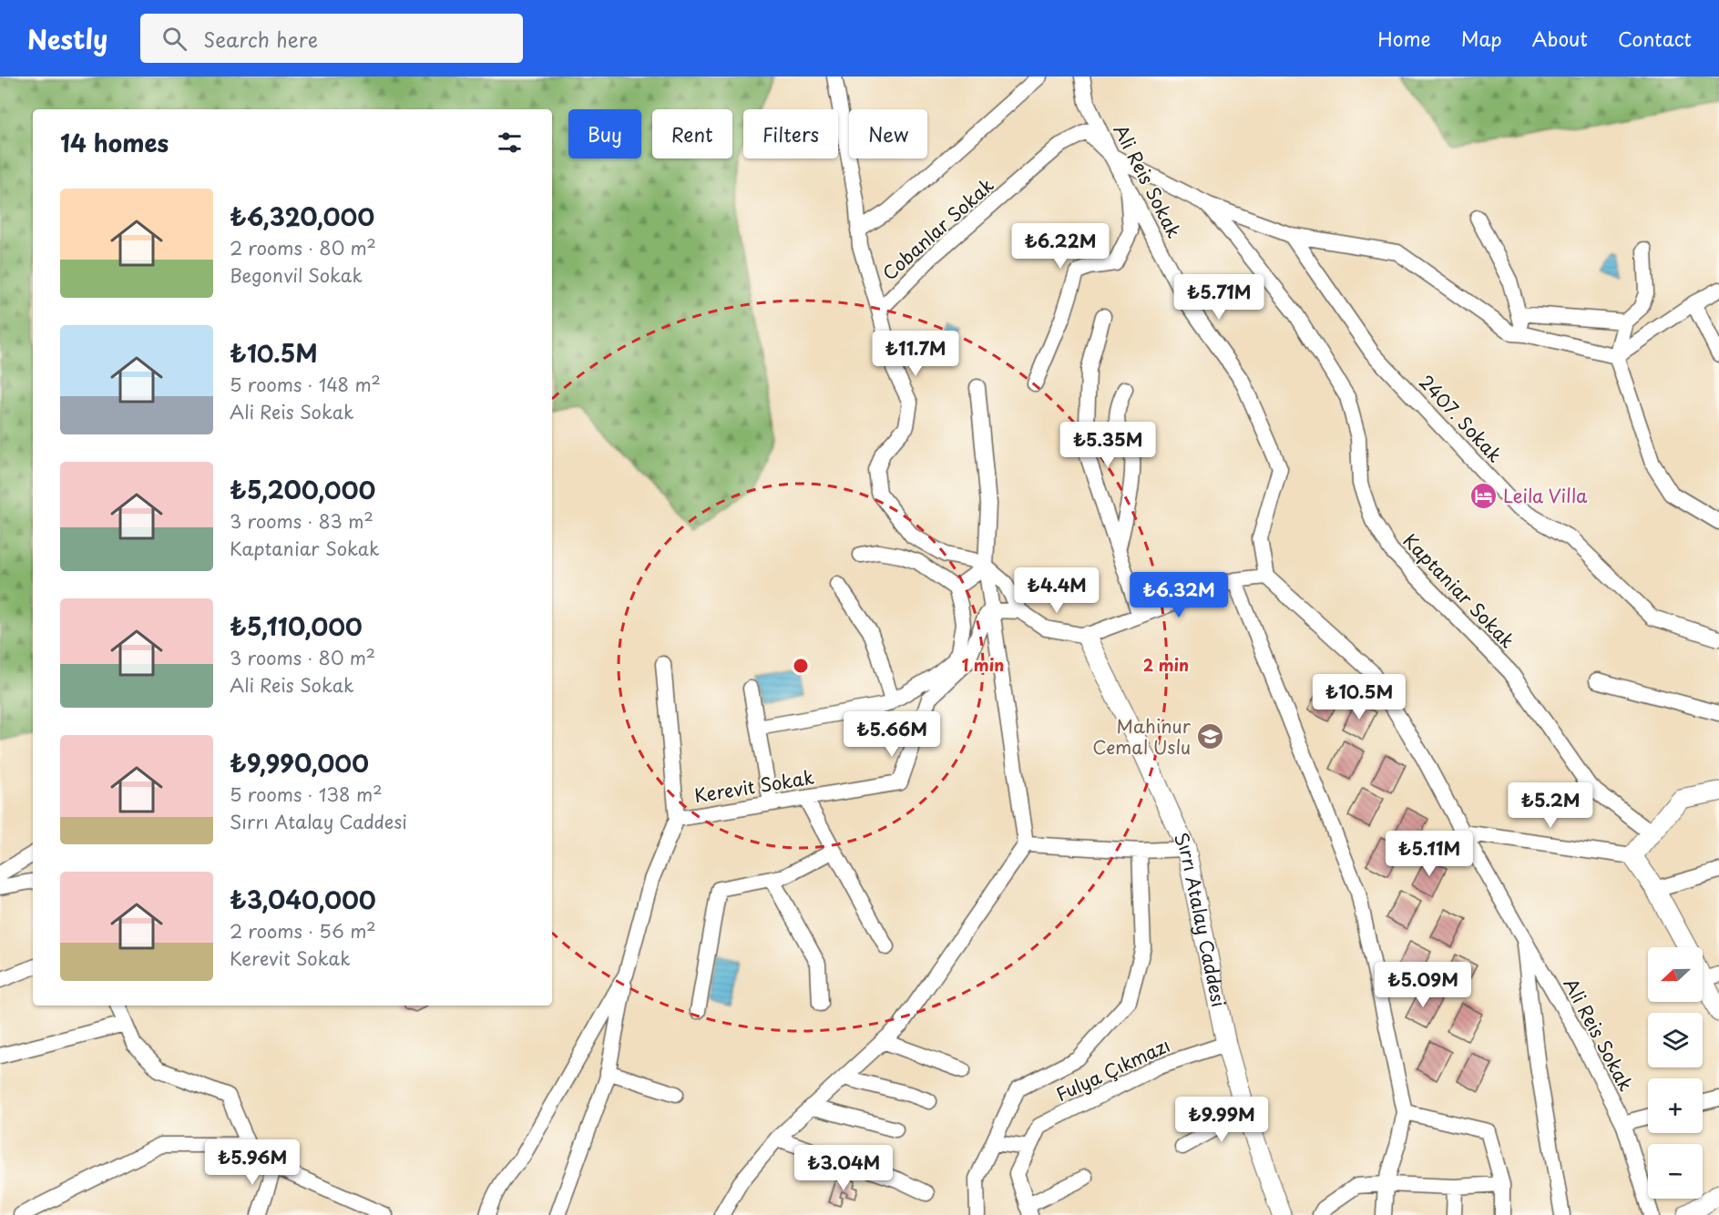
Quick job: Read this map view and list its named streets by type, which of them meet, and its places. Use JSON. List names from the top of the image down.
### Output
{
  "streets": {
    "street": [
      "Ali Reis Sokak",
      "Cobanlar Sokak",
      "2407. Sokak",
      "Kaptaniar Sokak",
      "Kerevit Sokak",
      "Sırrı Atalay Caddesi",
      "Fulya Çıkmazı"
    ]
  },
  "crossings": [
    ["Ali Reis Sokak", "Cobanlar Sokak"],
    ["Cobanlar Sokak", "2407. Sokak"],
    ["Cobanlar Sokak", "Kaptaniar Sokak"],
    ["Sırrı Atalay Caddesi", "Fulya Çıkmazı"]
  ],
  "places": {
    "hotel": ["Leila Villa"],
    "school or university": ["Mahinur Cemal Uslu"]
  },
  "north": "left",
  "page": {
    "header": "Nestly",
    "search": "Search here",
    "nav": [
      "Home",
      "Map",
      "About",
      "Contact"
    ],
    "chip": [
      "Buy",
      "Rent",
      "Filters",
      "New"
    ],
    "heading": "14 homes",
    "list": [
      {
        "name": "₺6,320,000",
        "note": "2 rooms · 80 m² · Begonvil Sokak"
      },
      {
        "name": "₺10.5M",
        "note": "5 rooms · 148 m² · Ali Reis Sokak"
      },
      {
        "name": "₺5,200,000",
        "note": "3 rooms · 83 m² · Kaptaniar Sokak"
      },
      {
        "name": "₺5,110,000",
        "note": "3 rooms · 80 m² · Ali Reis Sokak"
      },
      {
        "name": "₺9,990,000",
        "note": "5 rooms · 138 m² · Sırrı Atalay Caddesi"
      },
      {
        "name": "₺3,040,000",
        "note": "2 rooms · 56 m² · Kerevit Sokak"
      }
    ],
    "price": [
      "₺6.22M",
      "₺5.71M",
      "₺11.7M",
      "₺5.35M",
      "₺4.4M",
      "₺6.32M",
      "₺10.5M",
      "₺5.66M",
      "₺5.2M",
      "₺5.11M",
      "₺5.09M",
      "₺9.99M",
      "₺5.96M",
      "₺3.04M"
    ],
    "map_buttons": ["+", "−"]
  },
  "rings": ["1 min", "2 min"]
}
